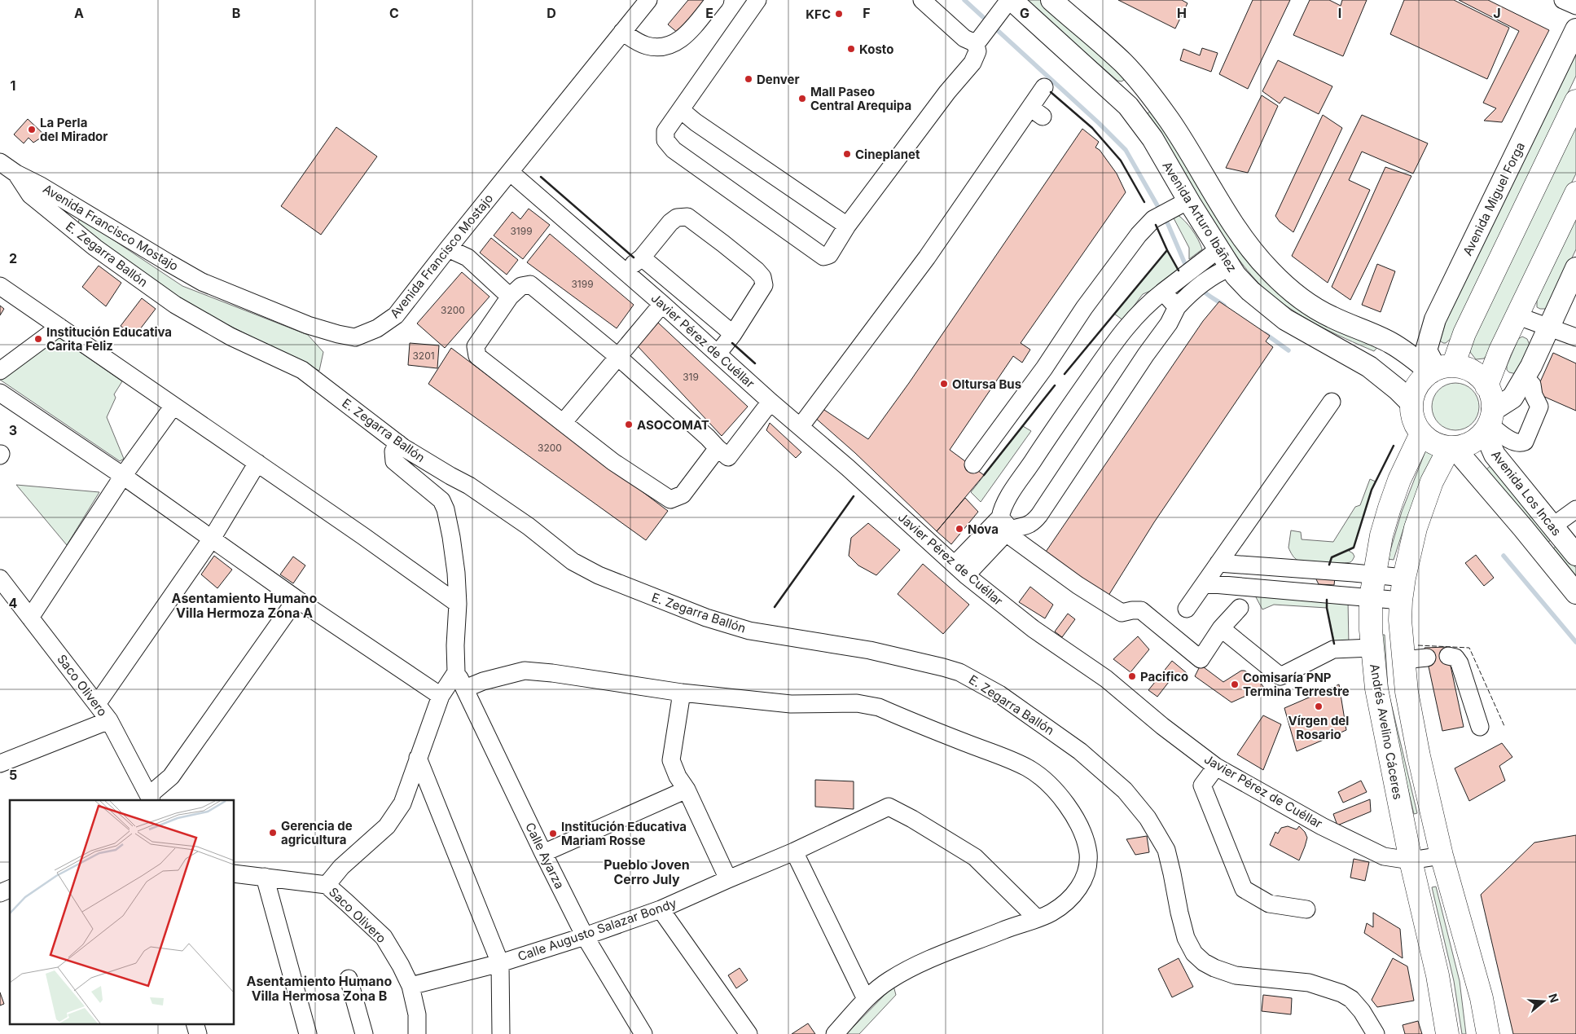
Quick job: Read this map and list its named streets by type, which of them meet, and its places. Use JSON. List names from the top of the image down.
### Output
{
  "streets": {
    "highway": ["Andrés Avelino Cáceres"],
    "main road": ["Avenida Miguel Forga", "Avenida Arturo Ibáñez", "Avenida Los Incas"],
    "street": [
      "Avenida Francisco Mostajo",
      "E. Zegarra Ballón",
      "Javier Pérez de Cuéllar",
      "Saco Olivero",
      "Calle Ayarza",
      "Calle Augusto Salazar Bondy"
    ]
  },
  "crossings": [
    ["Avenida Miguel Forga", "Avenida Arturo Ibáñez"],
    ["Avenida Miguel Forga", "Avenida Los Incas"],
    ["Avenida Miguel Forga", "Andrés Avelino Cáceres"],
    ["Avenida Arturo Ibáñez", "Avenida Los Incas"],
    ["Avenida Arturo Ibáñez", "Andrés Avelino Cáceres"],
    ["Avenida Francisco Mostajo", "E. Zegarra Ballón"],
    ["Avenida Francisco Mostajo", "Javier Pérez de Cuéllar"],
    ["Javier Pérez de Cuéllar", "Andrés Avelino Cáceres"],
    ["Avenida Los Incas", "Andrés Avelino Cáceres"],
    ["Saco Olivero", "Calle Augusto Salazar Bondy"],
    ["Calle Ayarza", "Calle Augusto Salazar Bondy"]
  ],
  "districts": ["Asentamiento Humano Villa Hermoza Zona A", "Pueblo Joven Cerro July", "Asentamiento Humano Villa Hermosa Zona B"],
  "places": [
    "KFC",
    "Kosto",
    "Denver",
    "Mall Paseo Central Arequipa",
    "La Perla del Mirador",
    "Cineplanet",
    "Institución Educativa Carita Feliz",
    "Oltursa Bus",
    "ASOCOMAT",
    "Nova",
    "Pacifico",
    "Comisaría PNP Termina Terrestre",
    "Vírgen del Rosario",
    "Gerencia de agricultura",
    "Institución Educativa Mariam Rosse"
  ],
  "house_numbers": [
    "3199",
    "3199",
    "3200",
    "3201",
    "319",
    "3200"
  ],
  "north": "right",
  "grid": {
    "columns": [
      "A",
      "B",
      "C",
      "D",
      "E",
      "F",
      "G",
      "H",
      "I",
      "J"
    ],
    "rows": [
      "1",
      "2",
      "3",
      "4",
      "5"
    ]
  }
}
